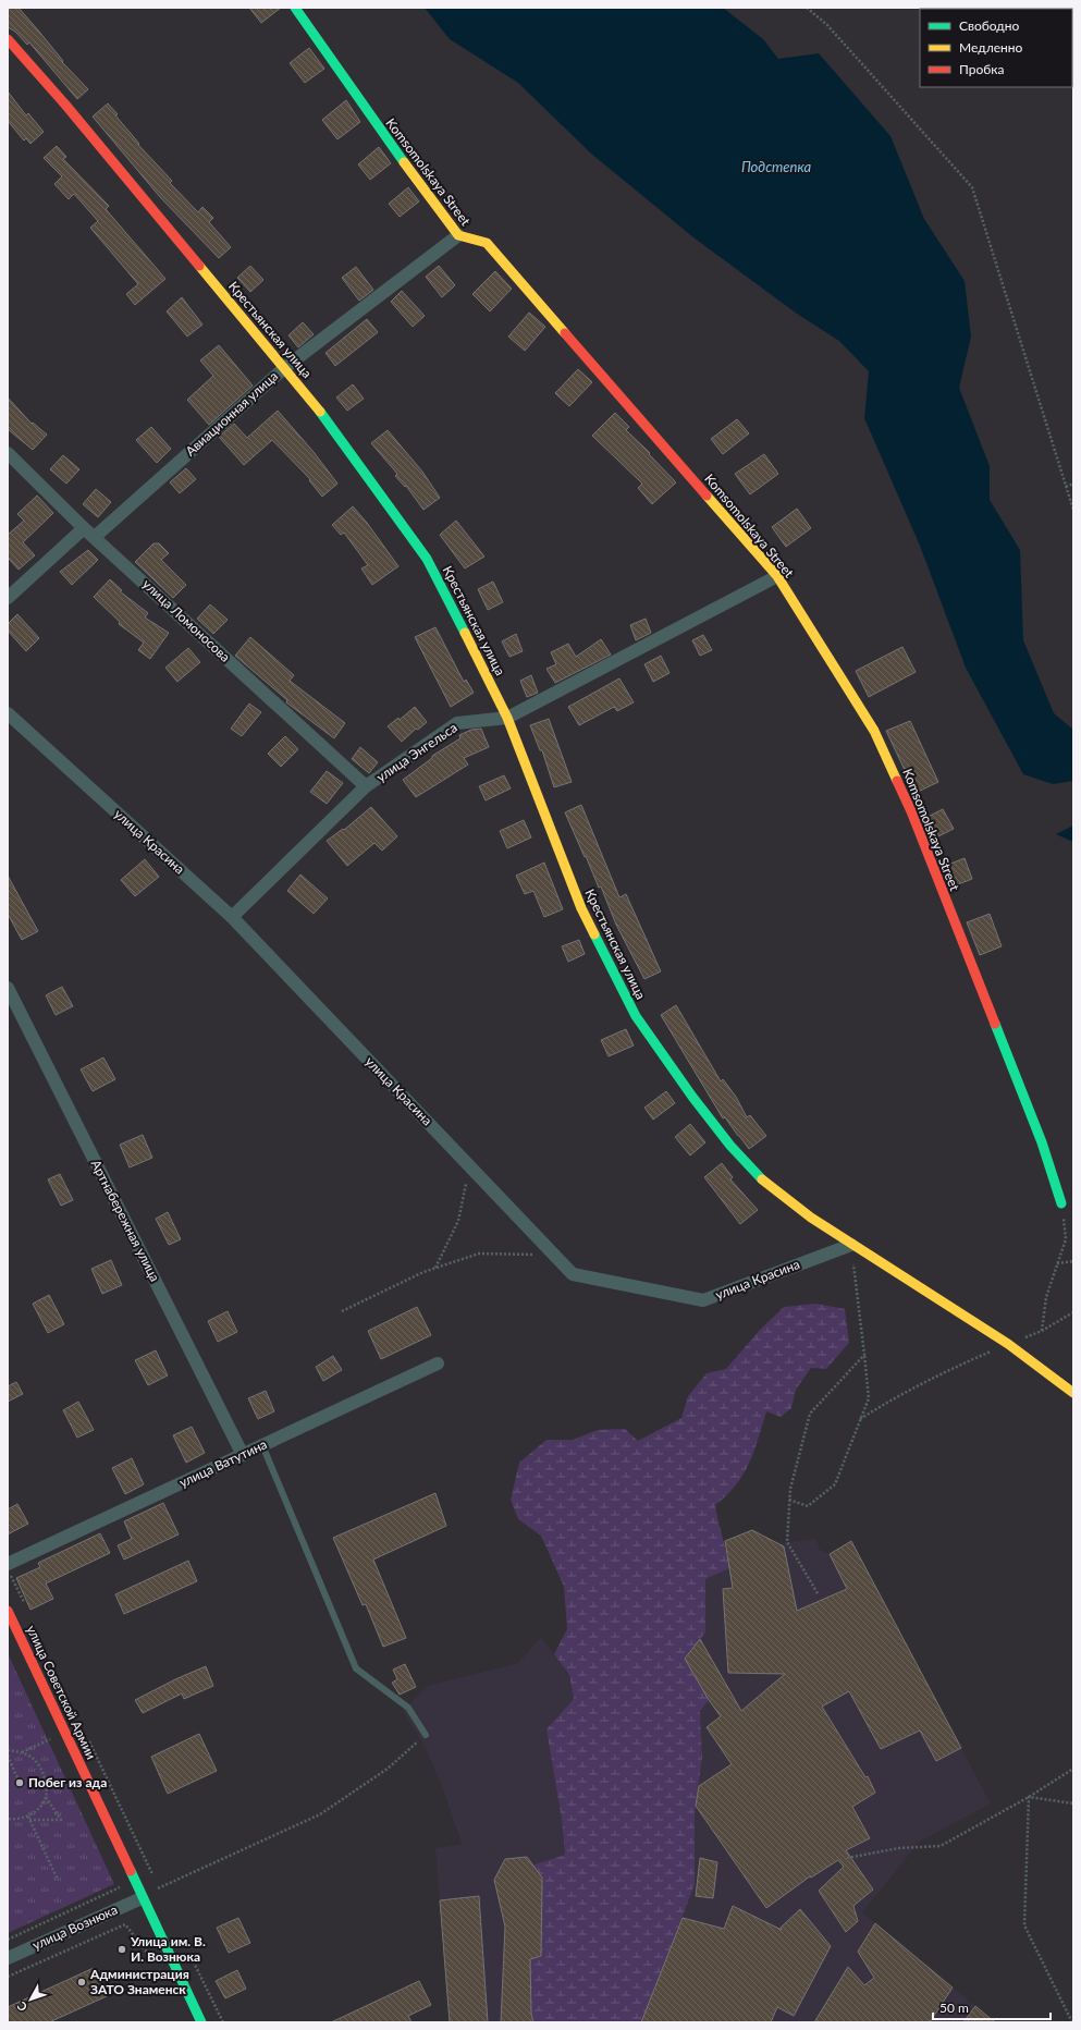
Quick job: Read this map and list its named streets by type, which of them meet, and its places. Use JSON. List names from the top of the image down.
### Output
{
  "streets": {
    "street": [
      "Komsomolskaya Street",
      "Крестьянская улица",
      "Авиационная улица",
      "улица Ломоносова",
      "улица Энгельса",
      "улица Красина",
      "Артнабережная улица",
      "улица Ватутина",
      "улица Советской Армии",
      "улица Вознюка"
    ]
  },
  "crossings": [
    ["Komsomolskaya Street", "Авиационная улица"],
    ["Komsomolskaya Street", "улица Энгельса"],
    ["Крестьянская улица", "Авиационная улица"],
    ["Крестьянская улица", "улица Энгельса"],
    ["Крестьянская улица", "улица Красина"],
    ["Авиационная улица", "улица Ломоносова"],
    ["улица Ломоносова", "улица Энгельса"],
    ["улица Энгельса", "улица Красина"],
    ["Артнабережная улица", "улица Ватутина"],
    ["улица Советской Армии", "улица Вознюка"]
  ],
  "water": ["Подстепка"],
  "places": ["Побег из ада", "Улица им. В. И. Вознюка", "Администрация ЗАТО Знаменск"],
  "legend": ["Свободно", "Медленно", "Пробка"],
  "scale_bar": "50 m",
  "north": "bottom left"
}
